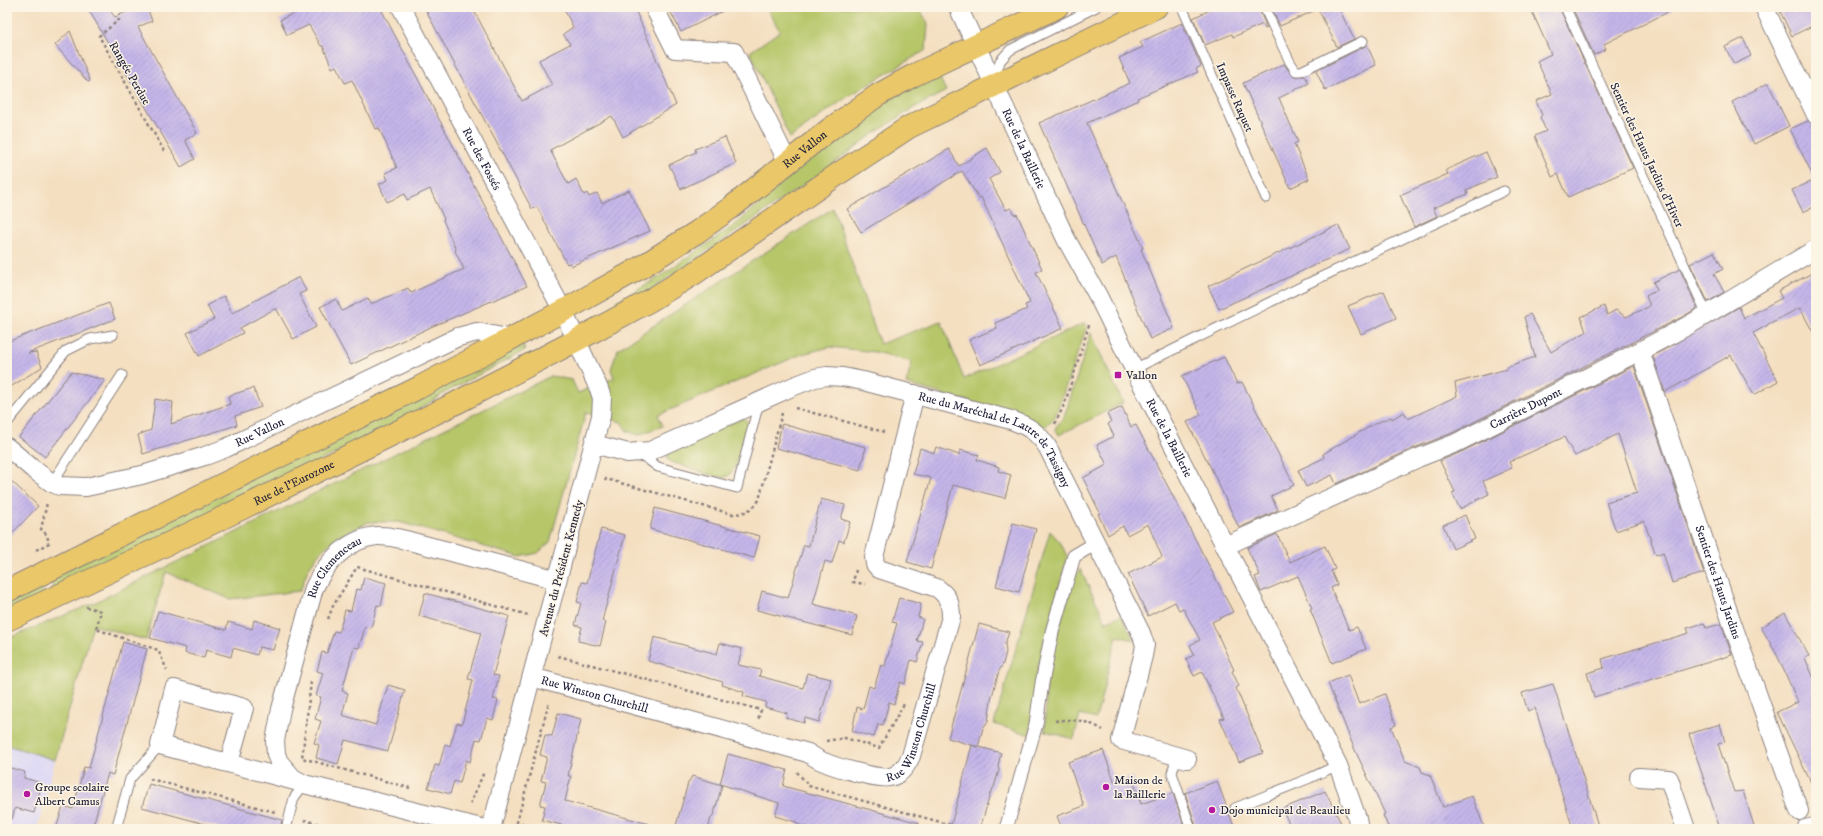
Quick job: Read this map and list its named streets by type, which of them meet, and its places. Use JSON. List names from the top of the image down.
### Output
{
  "streets": {
    "main road": ["Rue Vallon", "Rue de l'Eurozone"],
    "street": [
      "Rue de la Baillerie",
      "Rue des Fossés",
      "Carrière Dupont",
      "Rue du Maréchal de Lattre de Tassigny",
      "Avenue du Président Kennedy",
      "Rue Clemenceau",
      "Sentier des Hauts Jardins",
      "Rue Winston Churchill"
    ],
    "lane": ["Impasse Raquet", "Sentier des Hauts Jardins d'Hiver"],
    "path": ["Rangée Perdue"]
  },
  "crossings": [
    ["Rue de la Baillerie", "Rue Vallon"],
    ["Rue de la Baillerie", "Carrière Dupont"],
    ["Rue Vallon", "Rue des Fossés"],
    ["Rue Vallon", "Avenue du Président Kennedy"],
    ["Sentier des Hauts Jardins d'Hiver", "Carrière Dupont"],
    ["Rue des Fossés", "Avenue du Président Kennedy"],
    ["Carrière Dupont", "Sentier des Hauts Jardins"],
    ["Rue du Maréchal de Lattre de Tassigny", "Avenue du Président Kennedy"],
    ["Rue du Maréchal de Lattre de Tassigny", "Rue Winston Churchill"],
    ["Rue de l'Eurozone", "Avenue du Président Kennedy"],
    ["Avenue du Président Kennedy", "Rue Clemenceau"],
    ["Avenue du Président Kennedy", "Rue Winston Churchill"]
  ],
  "places": {
    "transit": ["Vallon"],
    "other": ["Maison de la Baillerie", "Groupe scolaire Albert Camus", "Dojo municipal de Beaulieu"]
  }
}
